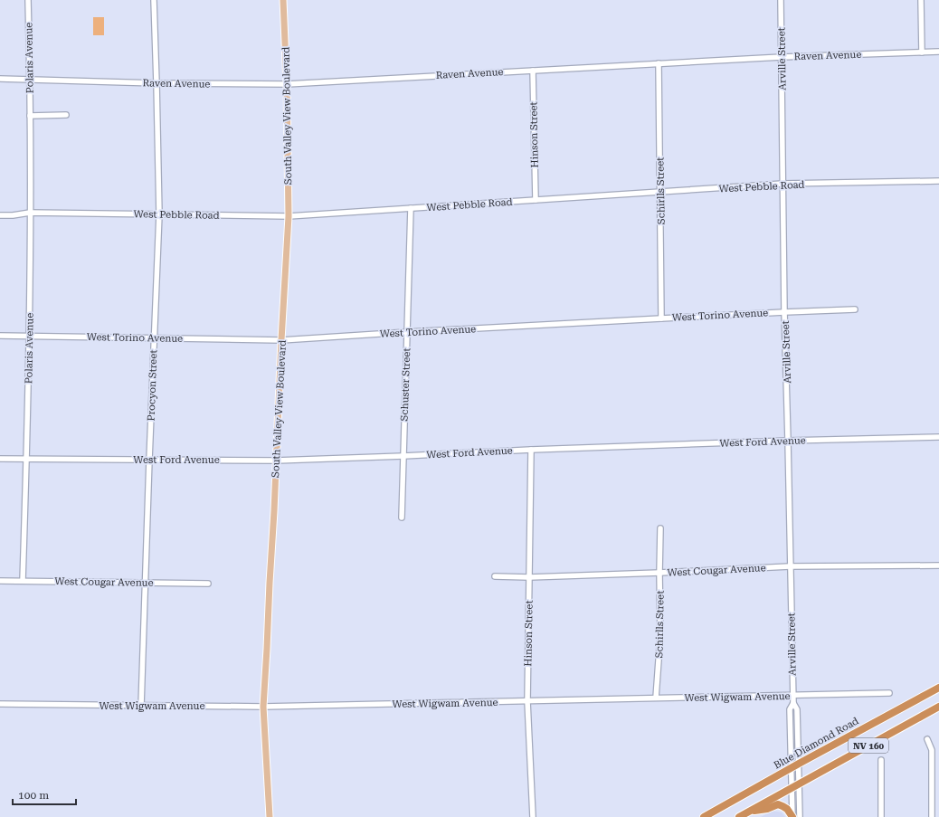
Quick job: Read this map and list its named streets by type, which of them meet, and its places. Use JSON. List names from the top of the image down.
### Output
{
  "streets": {
    "highway": ["Blue Diamond Road", "NV 160"],
    "main road": ["South Valley View Boulevard"],
    "street": [
      "Raven Avenue",
      "Polaris Avenue",
      "Arville Street",
      "Hinson Street",
      "West Pebble Road",
      "Schirlls Street",
      "West Torino Avenue",
      "Schuster Street",
      "Procyon Street",
      "West Ford Avenue",
      "West Cougar Avenue",
      "West Wigwam Avenue"
    ]
  },
  "crossings": [
    ["Raven Avenue", "Polaris Avenue"],
    ["Raven Avenue", "Arville Street"],
    ["Raven Avenue", "South Valley View Boulevard"],
    ["Raven Avenue", "Hinson Street"],
    ["Raven Avenue", "Schirlls Street"],
    ["Raven Avenue", "Procyon Street"],
    ["Polaris Avenue", "West Pebble Road"],
    ["Polaris Avenue", "West Torino Avenue"],
    ["Polaris Avenue", "West Ford Avenue"],
    ["Polaris Avenue", "West Cougar Avenue"],
    ["Arville Street", "West Pebble Road"],
    ["Arville Street", "West Torino Avenue"],
    ["Arville Street", "West Ford Avenue"],
    ["Arville Street", "West Cougar Avenue"],
    ["Arville Street", "West Wigwam Avenue"],
    ["Arville Street", "Blue Diamond Road"],
    ["Arville Street", "NV 160"],
    ["South Valley View Boulevard", "West Pebble Road"],
    ["South Valley View Boulevard", "West Torino Avenue"],
    ["South Valley View Boulevard", "West Ford Avenue"],
    ["South Valley View Boulevard", "West Wigwam Avenue"],
    ["Hinson Street", "West Pebble Road"],
    ["Hinson Street", "West Ford Avenue"],
    ["Hinson Street", "West Cougar Avenue"],
    ["Hinson Street", "West Wigwam Avenue"],
    ["West Pebble Road", "Schirlls Street"],
    ["West Pebble Road", "Schuster Street"],
    ["West Pebble Road", "Procyon Street"],
    ["Schirlls Street", "West Torino Avenue"],
    ["Schirlls Street", "West Cougar Avenue"],
    ["Schirlls Street", "West Wigwam Avenue"],
    ["West Torino Avenue", "Schuster Street"],
    ["West Torino Avenue", "Procyon Street"],
    ["Schuster Street", "West Ford Avenue"],
    ["Procyon Street", "West Ford Avenue"],
    ["Procyon Street", "West Cougar Avenue"],
    ["Procyon Street", "West Wigwam Avenue"]
  ],
  "scale_bar": "100 m"
}
